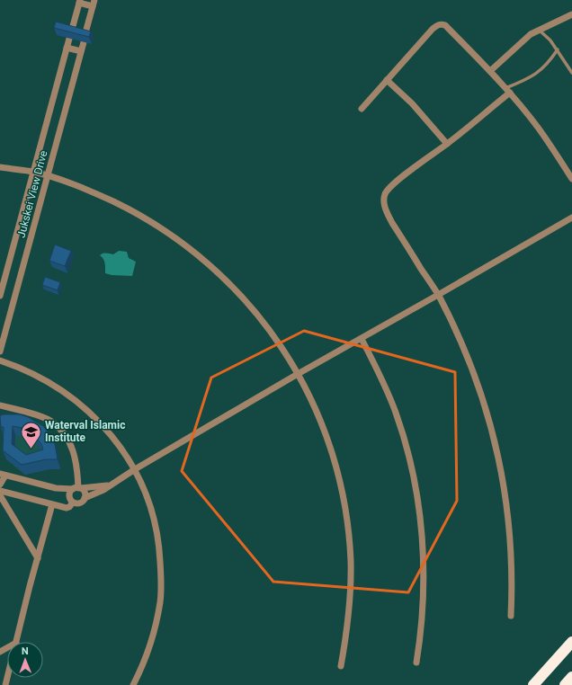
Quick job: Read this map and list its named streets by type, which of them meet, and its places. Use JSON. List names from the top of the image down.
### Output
{
  "streets": {
    "street": ["Jukskei View Drive"]
  },
  "places": {
    "school or university": ["Waterval Islamic Institute"]
  },
  "north": "top"
}
